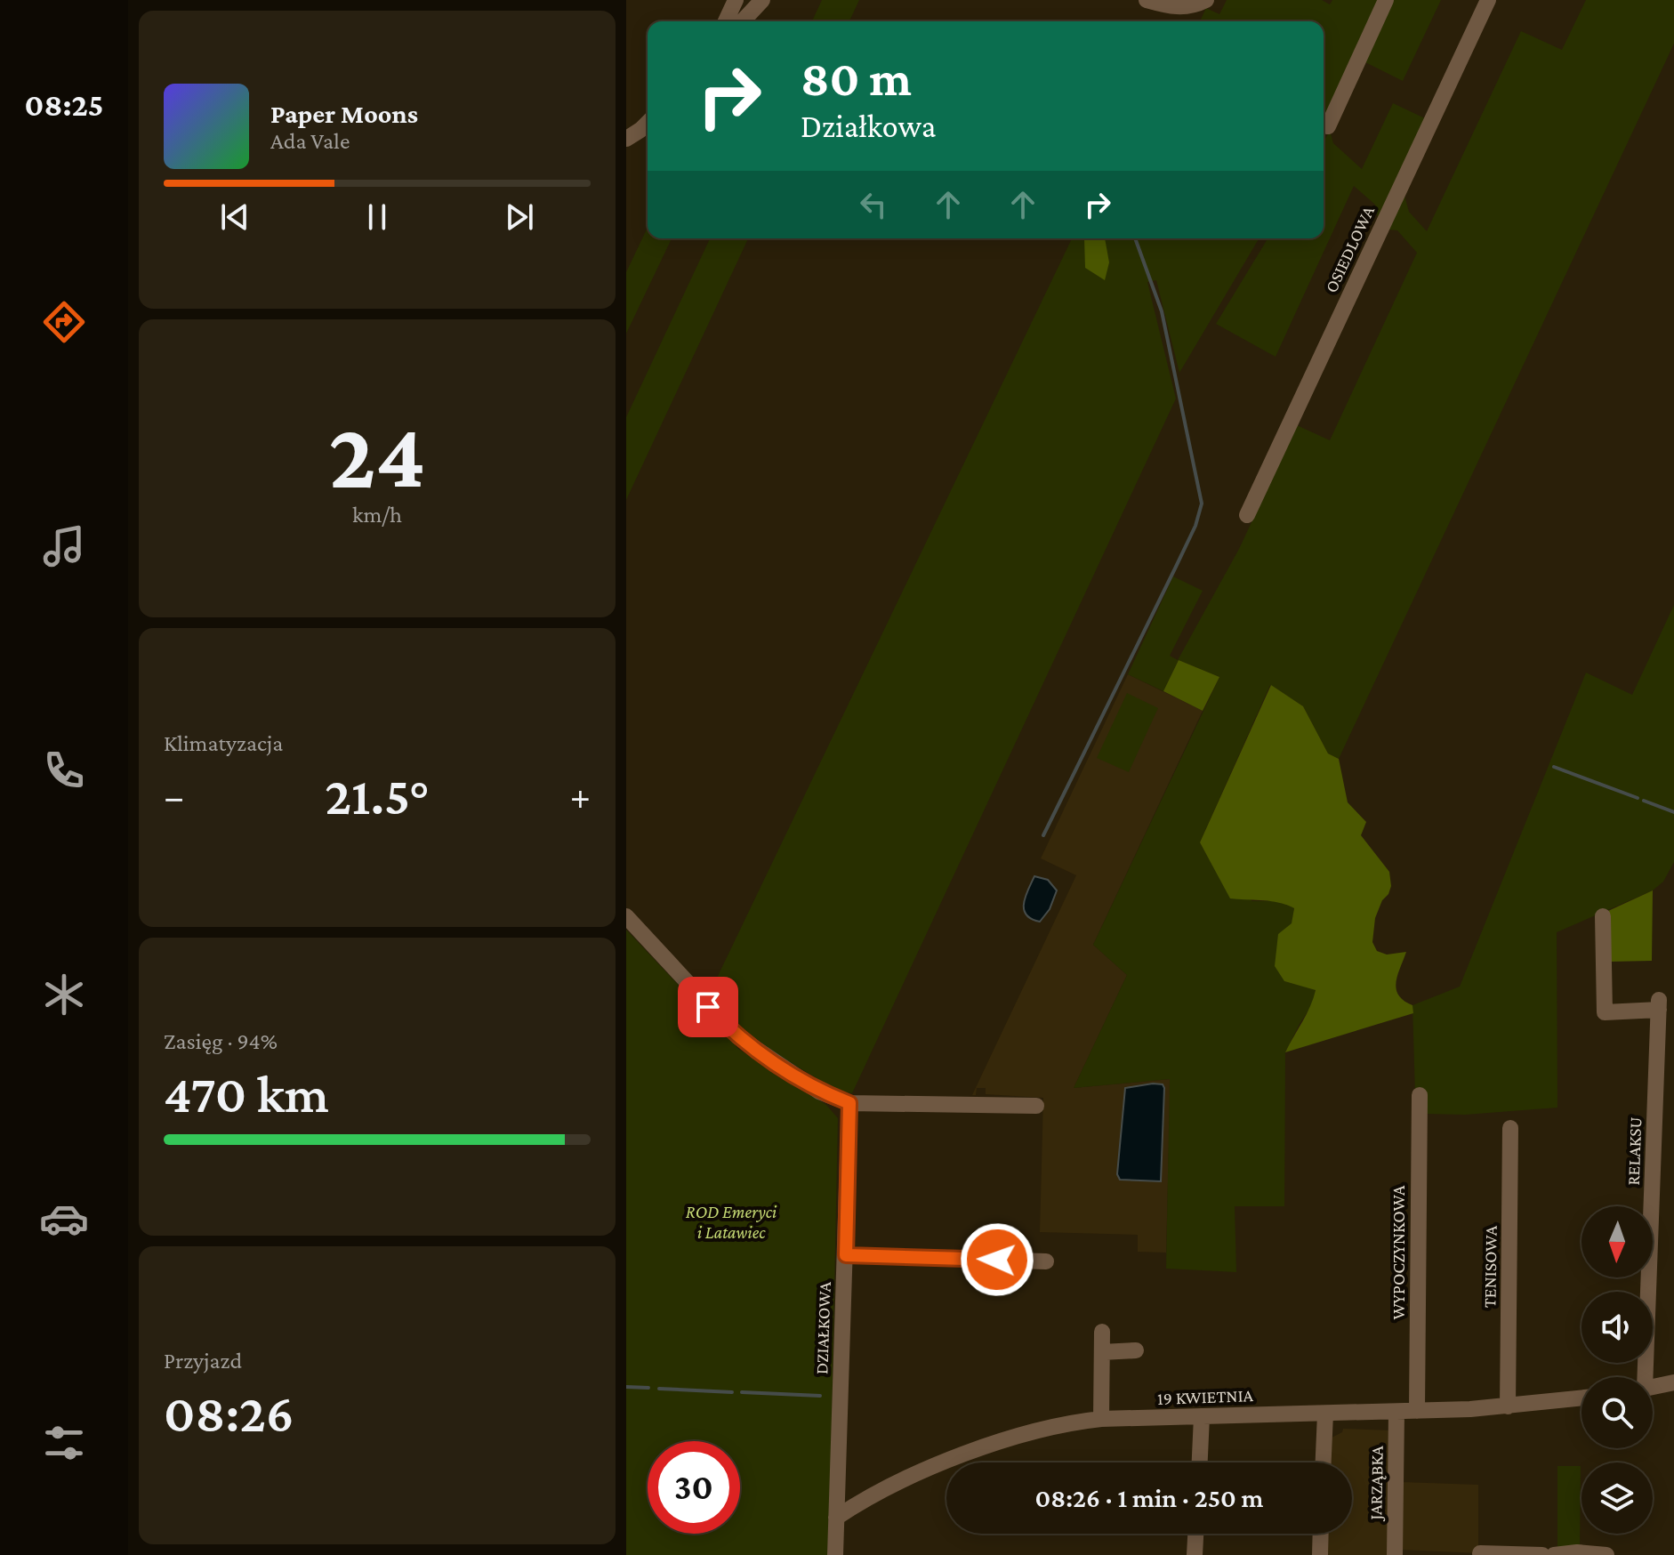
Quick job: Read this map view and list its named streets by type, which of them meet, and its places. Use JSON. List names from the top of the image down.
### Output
{
  "streets": {
    "street": [
      "OSIEDLOWA",
      "RELAKSU",
      "WYPOCZYNKOWA",
      "TENISOWA",
      "DZIAŁKOWA",
      "19 KWIETNIA",
      "JARZĄBKA"
    ]
  },
  "crossings": [
    ["WYPOCZYNKOWA", "19 KWIETNIA"],
    ["TENISOWA", "19 KWIETNIA"],
    ["DZIAŁKOWA", "19 KWIETNIA"],
    ["19 KWIETNIA", "JARZĄBKA"]
  ],
  "parks": ["ROD Emeryci i Latawiec"],
  "north": "bottom",
  "page": {
    "tabs": "08:25",
    "turn": ["80 m", "Działkowa"],
    "song": ["Paper Moons", "Ada Vale"],
    "tile": [
      ["24", "km/h"],
      "Klimatyzacja",
      ["Zasięg · 94%", "470 km"],
      ["Przyjazd", "08:26"]
    ],
    "heat": ["−", "21.5°", "+"],
    "limit": "30",
    "trip": "08:26 · 1 min · 250 m"
  }
}
